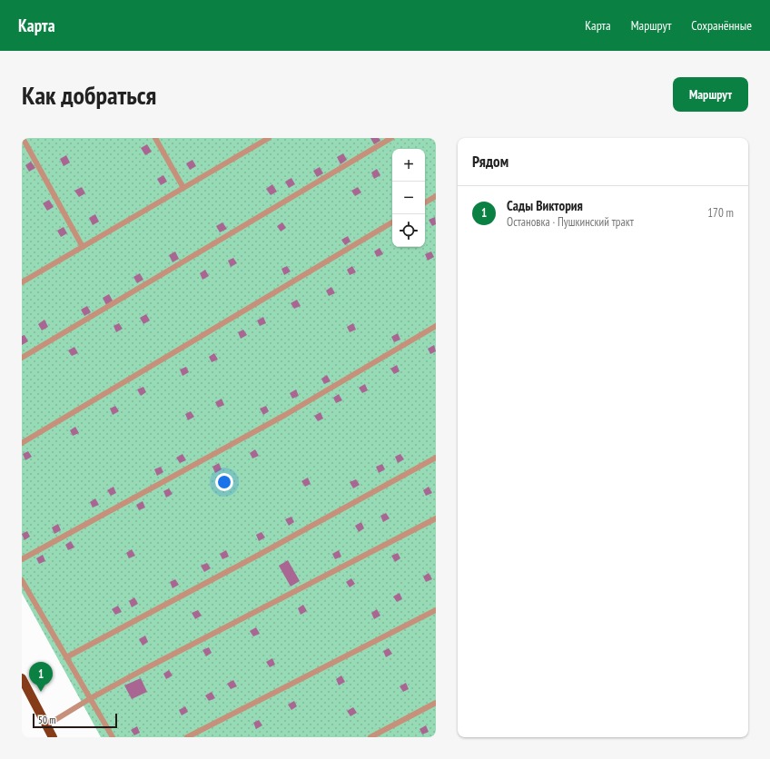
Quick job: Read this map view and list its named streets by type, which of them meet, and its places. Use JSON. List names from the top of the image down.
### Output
{
  "scale_bar": "50 m",
  "page": {
    "header": "Карта",
    "nav": ["Карта", "Маршрут", "Сохранённые"],
    "buttons": "Маршрут",
    "title": "Как добраться",
    "heading": "Рядом",
    "map_buttons": ["+", "−"],
    "list": [
      {
        "mark": "1",
        "name": "Сады Виктория",
        "note": "Остановка · Пушкинский тракт",
        "value": "170 m"
      }
    ],
    "pins": "1",
    "scale": "50 m"
  }
}
